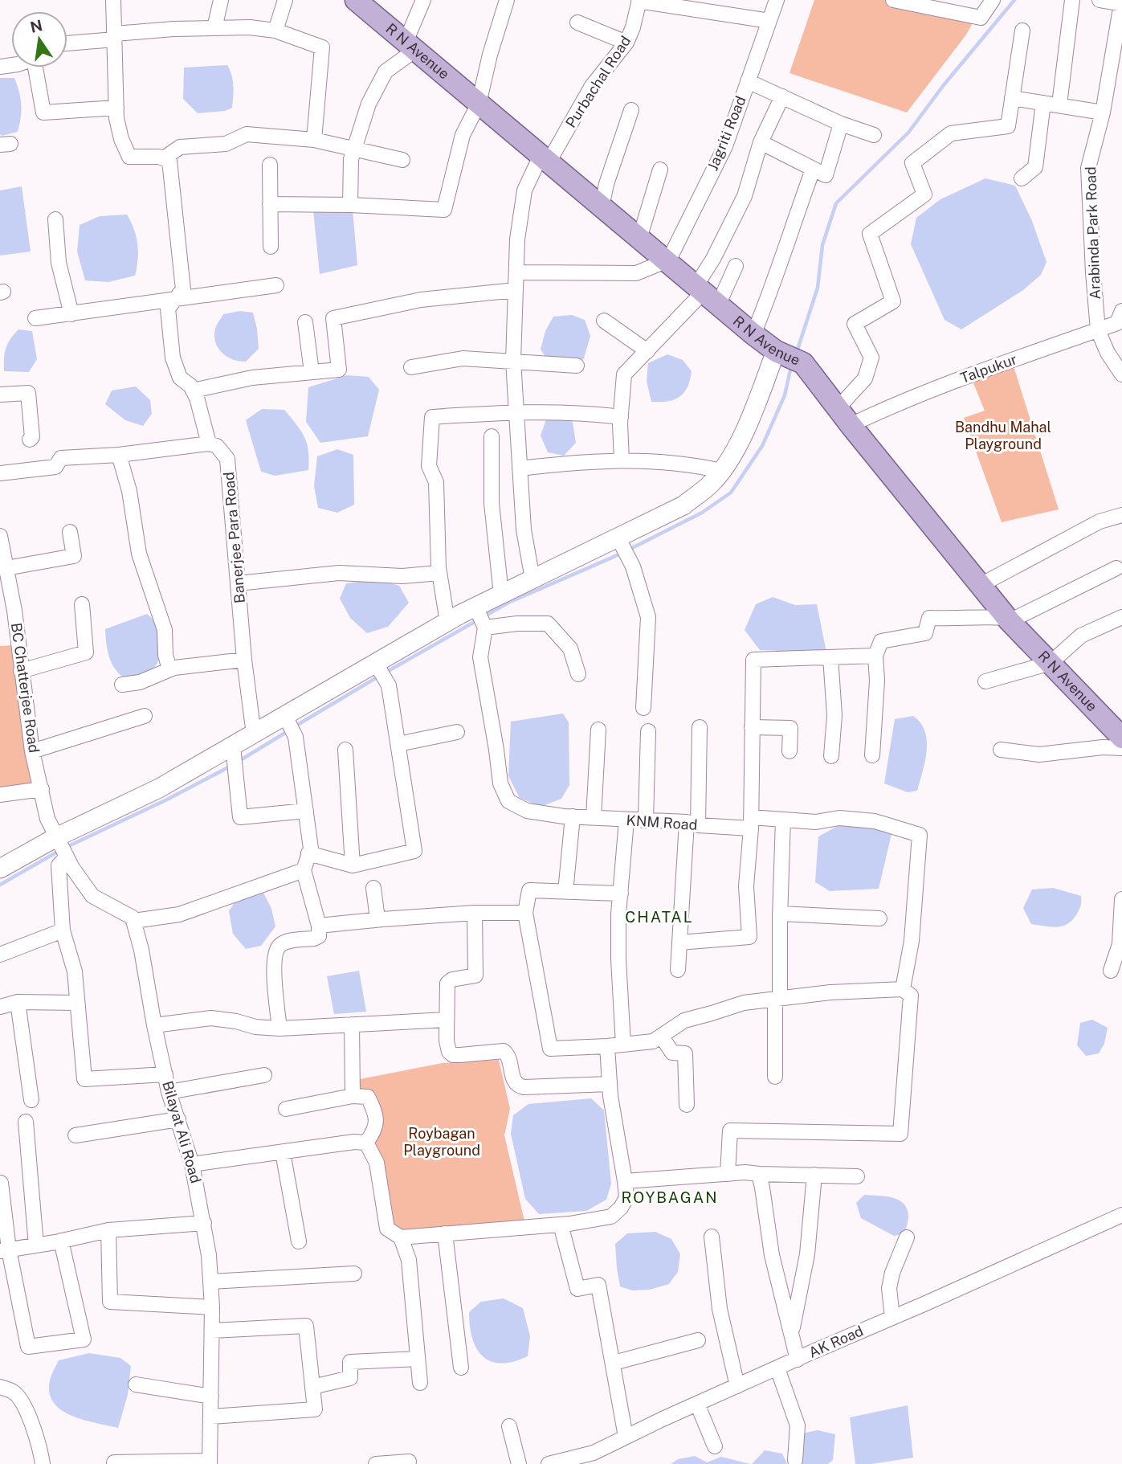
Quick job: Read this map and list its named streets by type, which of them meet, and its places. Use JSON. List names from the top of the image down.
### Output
{
  "streets": {
    "main road": ["R N Avenue"],
    "street": [
      "Purbachal Road",
      "Jagriti Road",
      "Arabinda Park Road",
      "Talpukur",
      "Banerjee Para Road",
      "BC Chatterjee Road",
      "KNM Road",
      "Bilayat Ali Road",
      "AK Road"
    ]
  },
  "crossings": [
    ["R N Avenue", "Purbachal Road"],
    ["R N Avenue", "Jagriti Road"],
    ["R N Avenue", "Talpukur"],
    ["Arabinda Park Road", "Talpukur"]
  ],
  "districts": ["CHATAL", "ROYBAGAN"],
  "parks": ["Bandhu Mahal Playground", "Roybagan Playground"],
  "north": "top"
}
